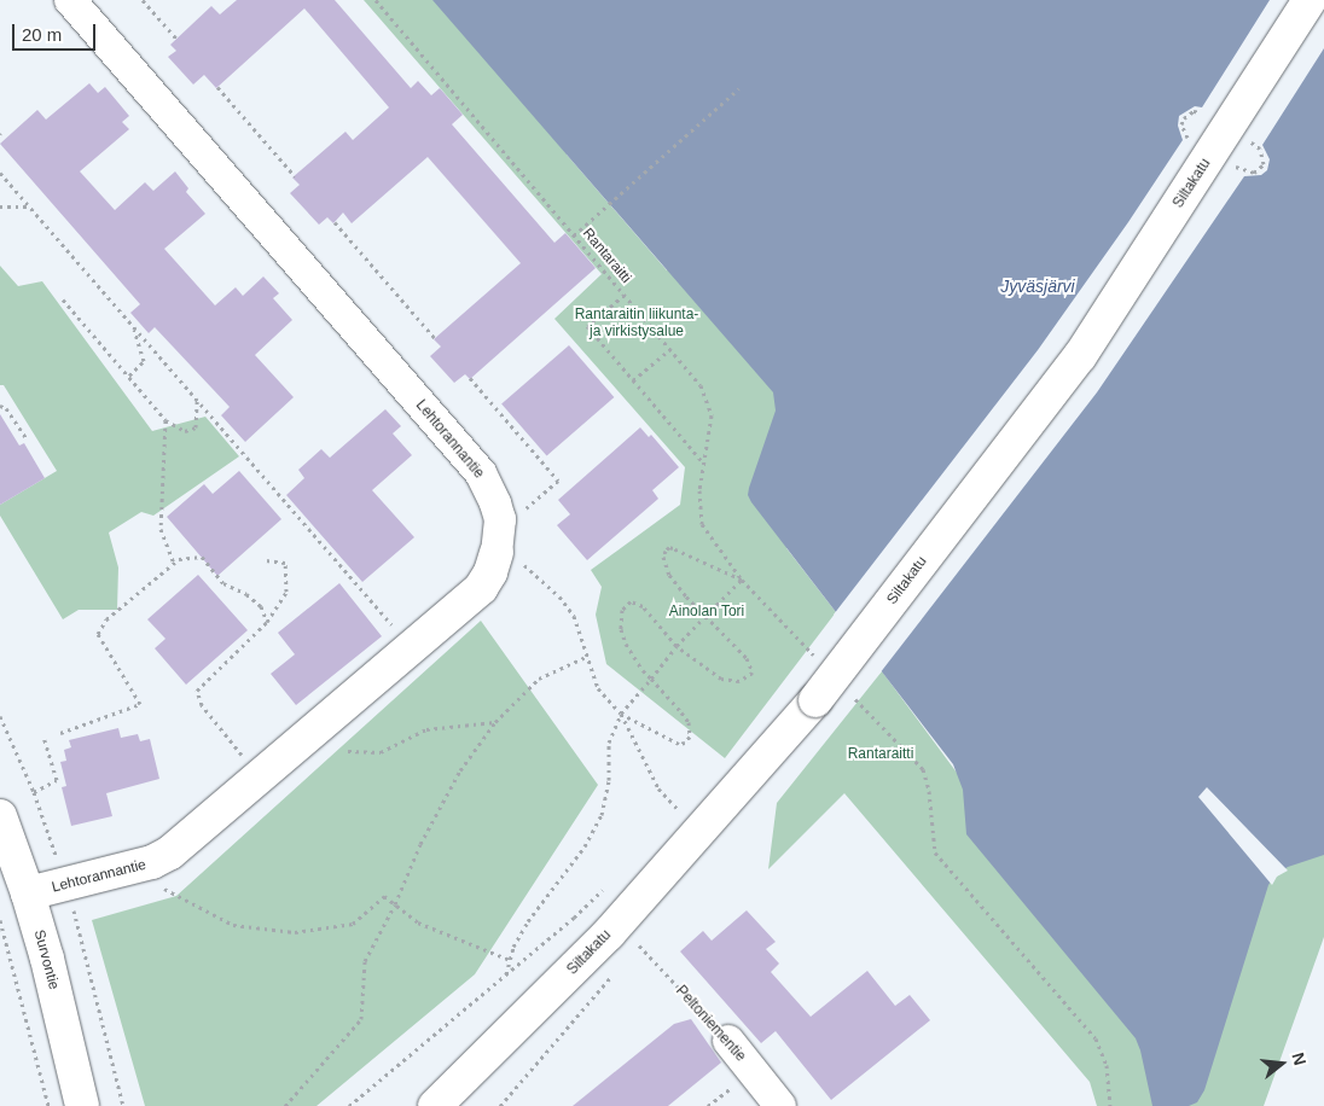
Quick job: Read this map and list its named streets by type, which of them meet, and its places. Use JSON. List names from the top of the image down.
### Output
{
  "streets": {
    "main road": ["Siltakatu", "Lehtorannantie", "Survontie"],
    "street": ["Peltoniementie"],
    "path": ["Rantaraitti"]
  },
  "crossings": [
    ["Lehtorannantie", "Survontie"]
  ],
  "water": ["Jyväsjärvi"],
  "parks": ["Rantaraitin liikunta- ja virkistysalue", "Ainolan Tori", "Rantaraitti"],
  "scale_bar": "20 m",
  "north": "right"
}
